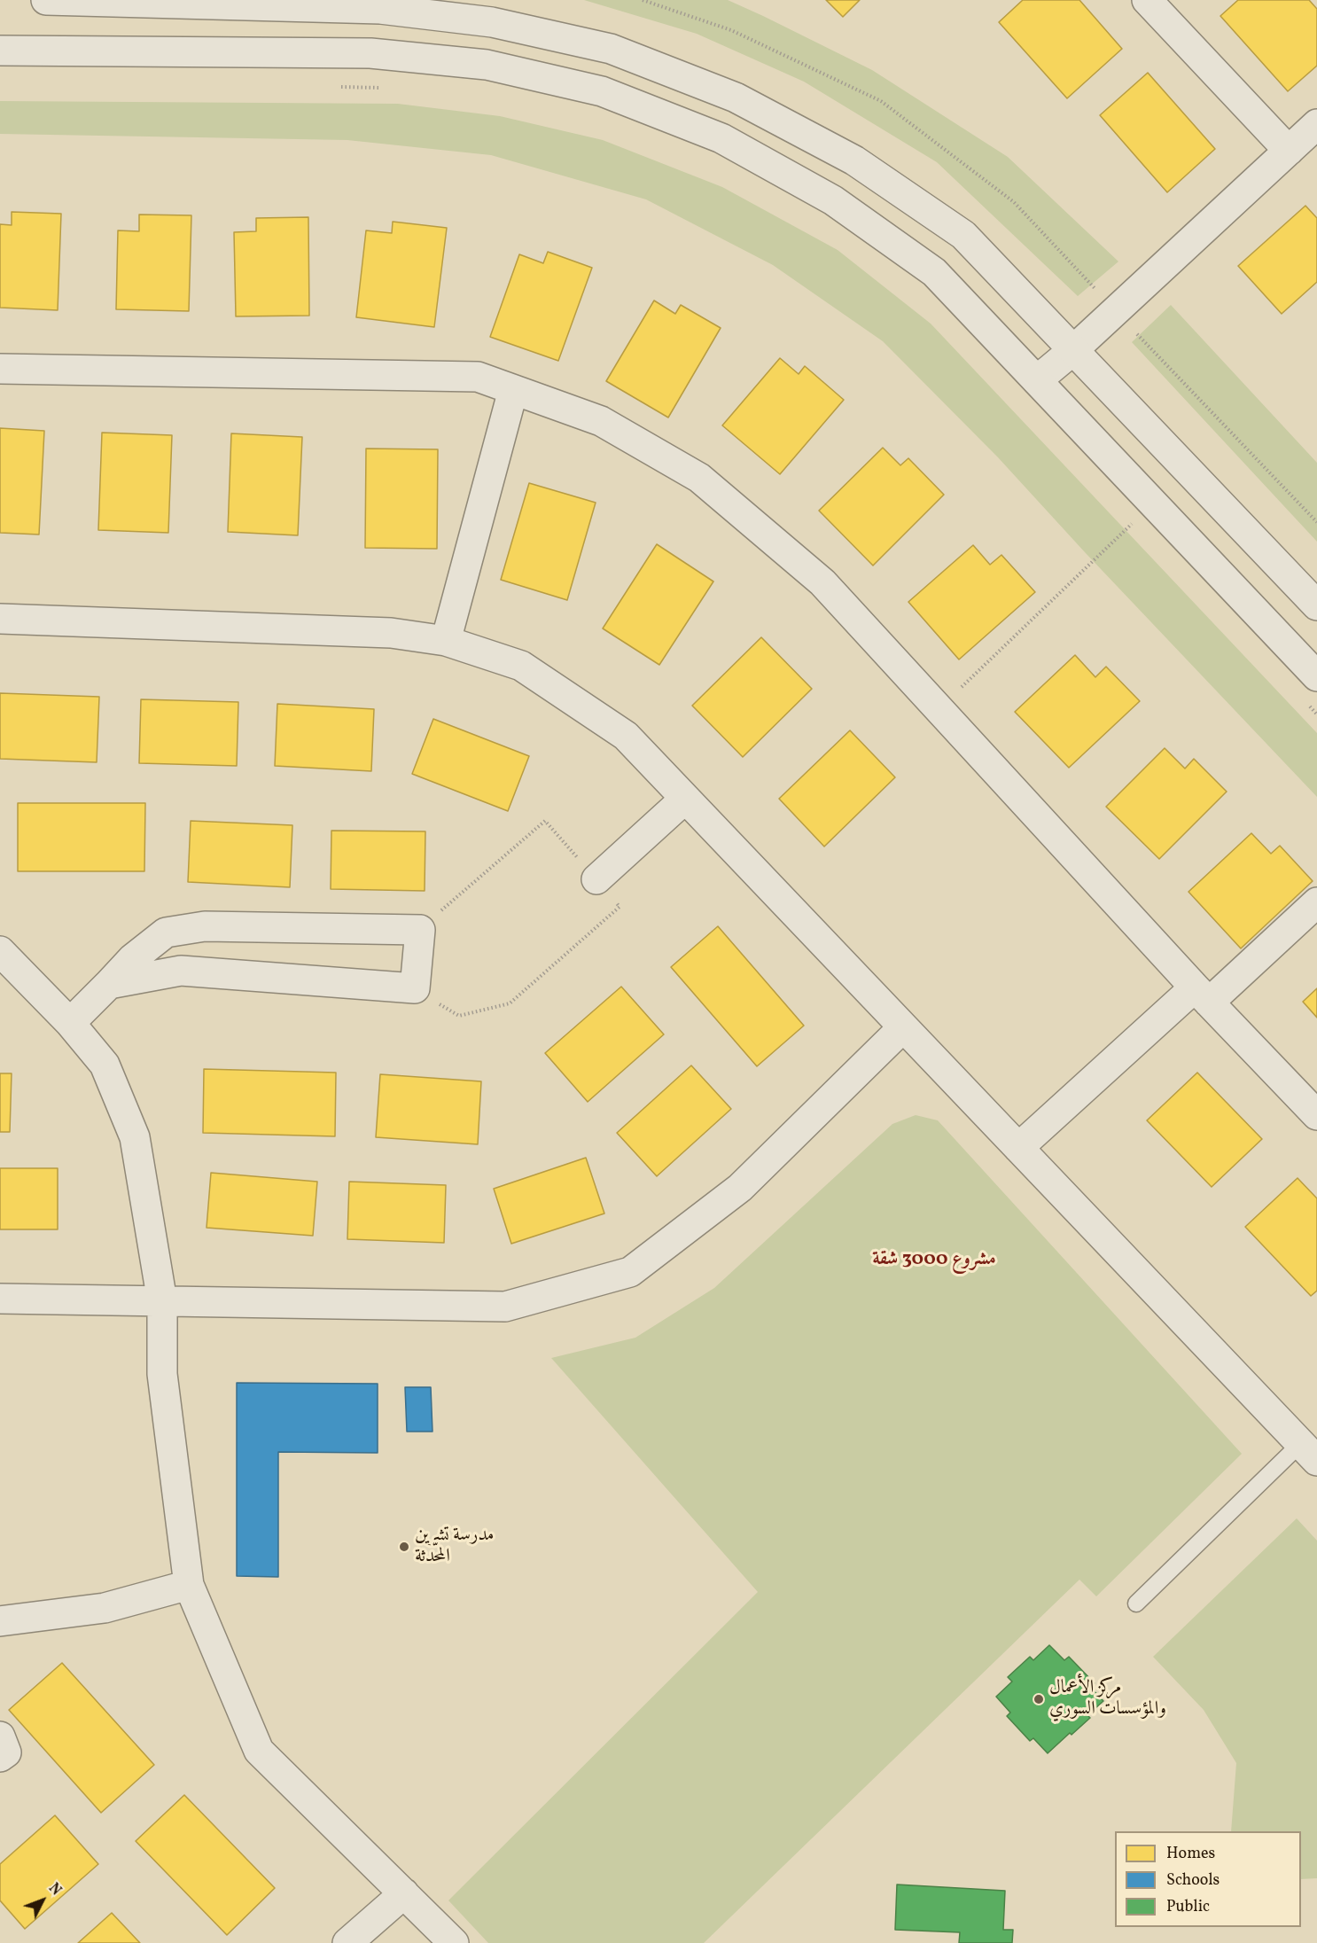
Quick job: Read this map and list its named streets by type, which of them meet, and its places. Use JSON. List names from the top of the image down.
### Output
{
  "districts": ["مشروع 3000 شقة"],
  "places": ["مدرسة تشرين المحّدثة", "مركز الأعمال والمؤسسات السوري"],
  "legend": ["Homes", "Schools", "Public"],
  "north": "top right"
}
